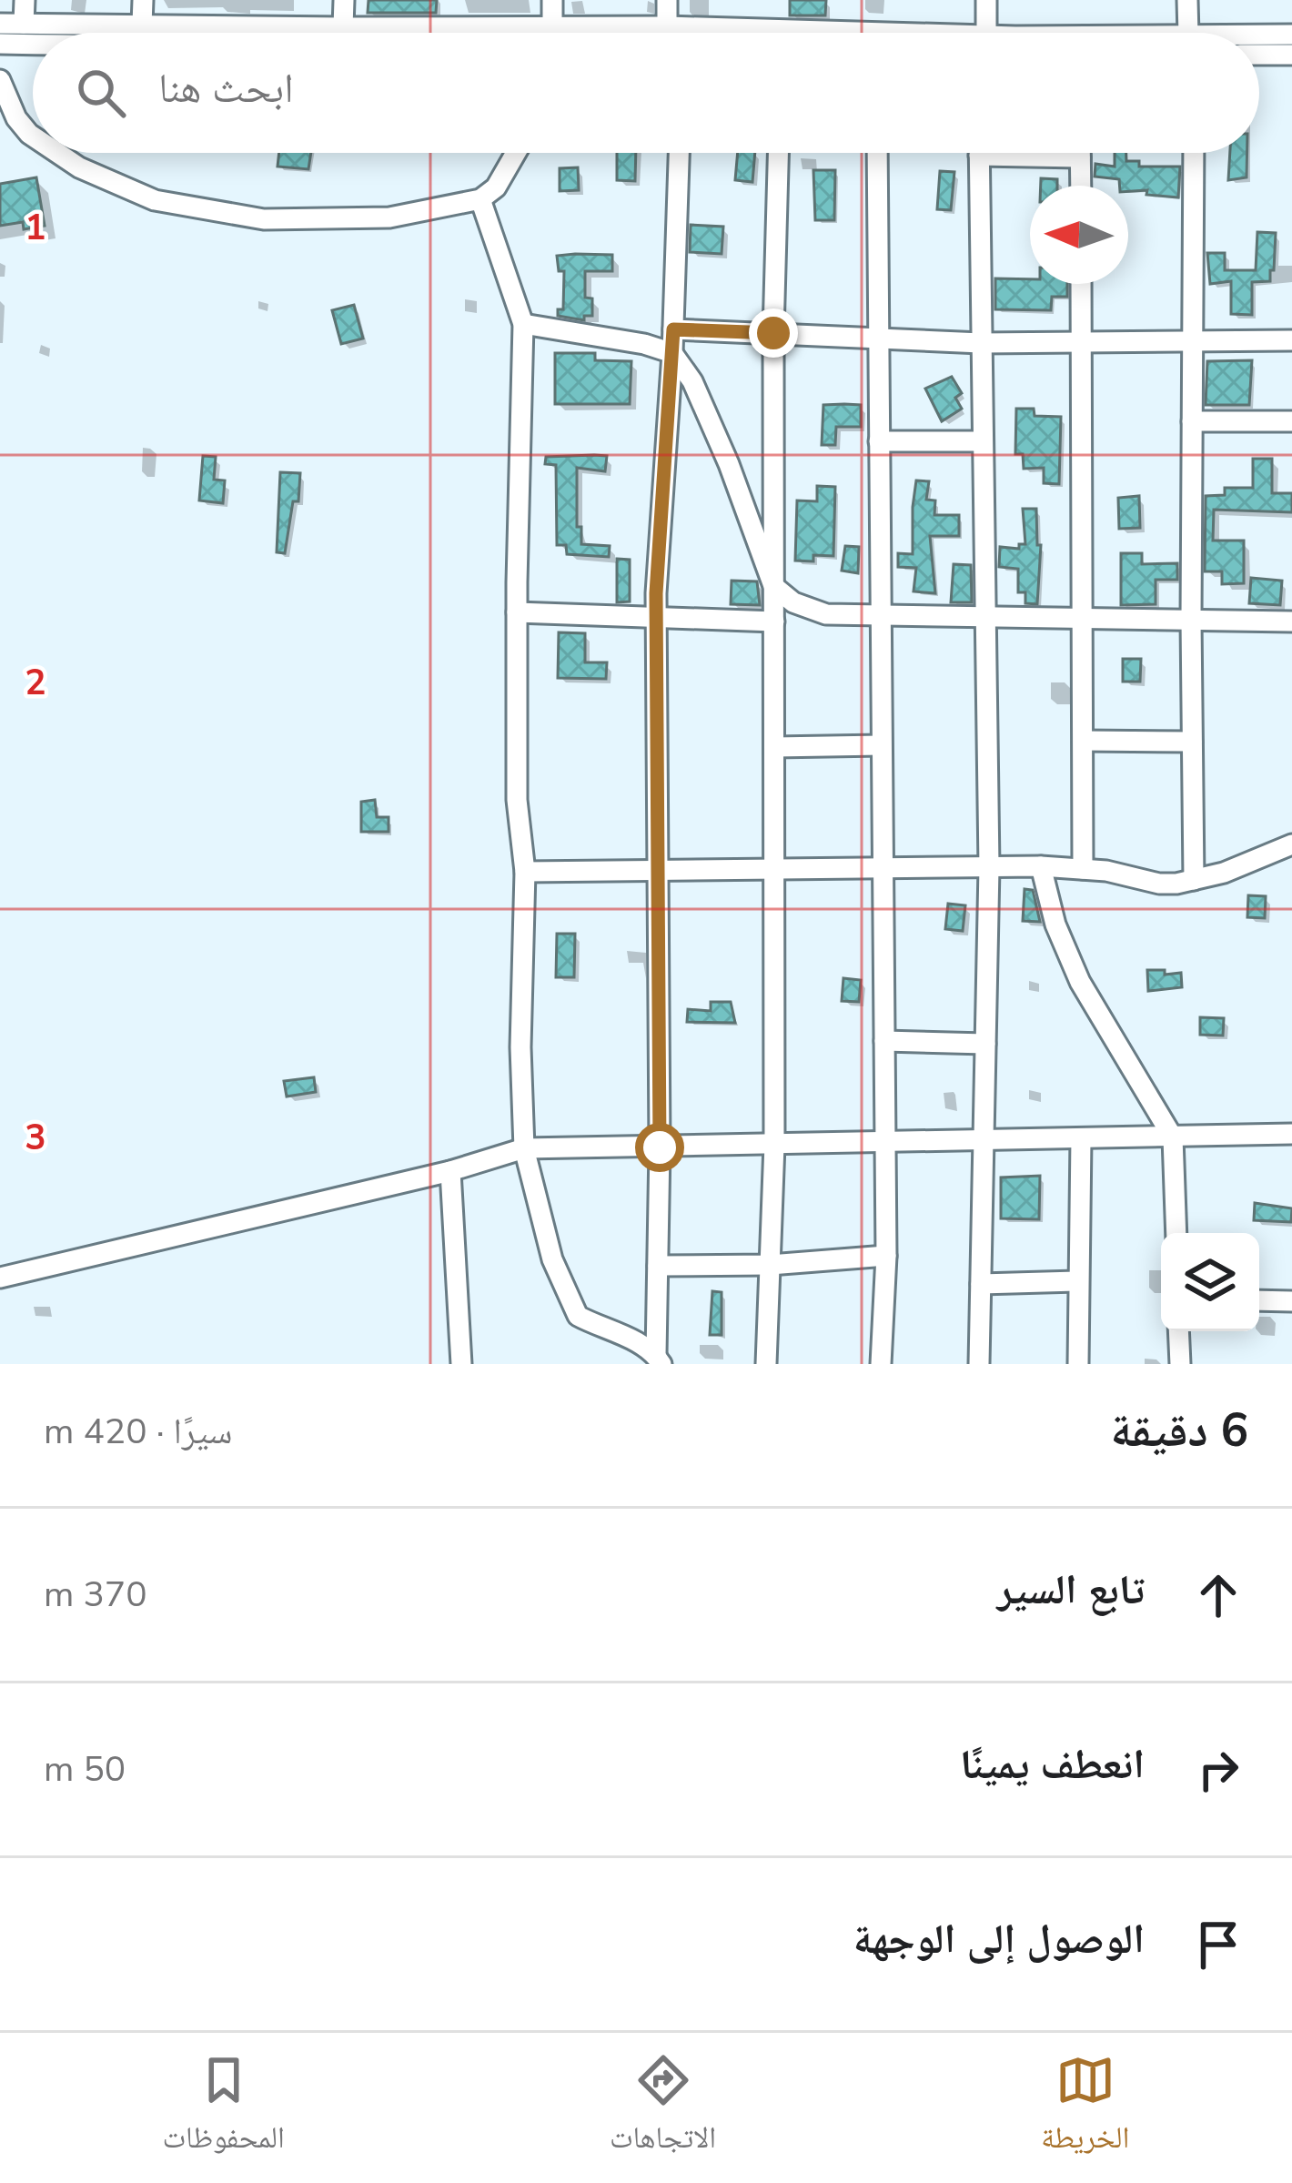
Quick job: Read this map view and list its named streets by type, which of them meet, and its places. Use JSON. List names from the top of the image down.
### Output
{
  "north": "left",
  "page": {
    "search": "ابحث هنا",
    "heading": ["6 دقيقة", "سيرًا · 420 m"],
    "list": [
      ["تابع السير", "370 m"],
      ["انعطف يمينًا", "50 m"],
      "الوصول إلى الوجهة"
    ],
    "nav": ["الخريطة", "الاتجاهات", "المحفوظات"]
  },
  "grid": {
    "rows": ["1", "2", "3"]
  }
}
